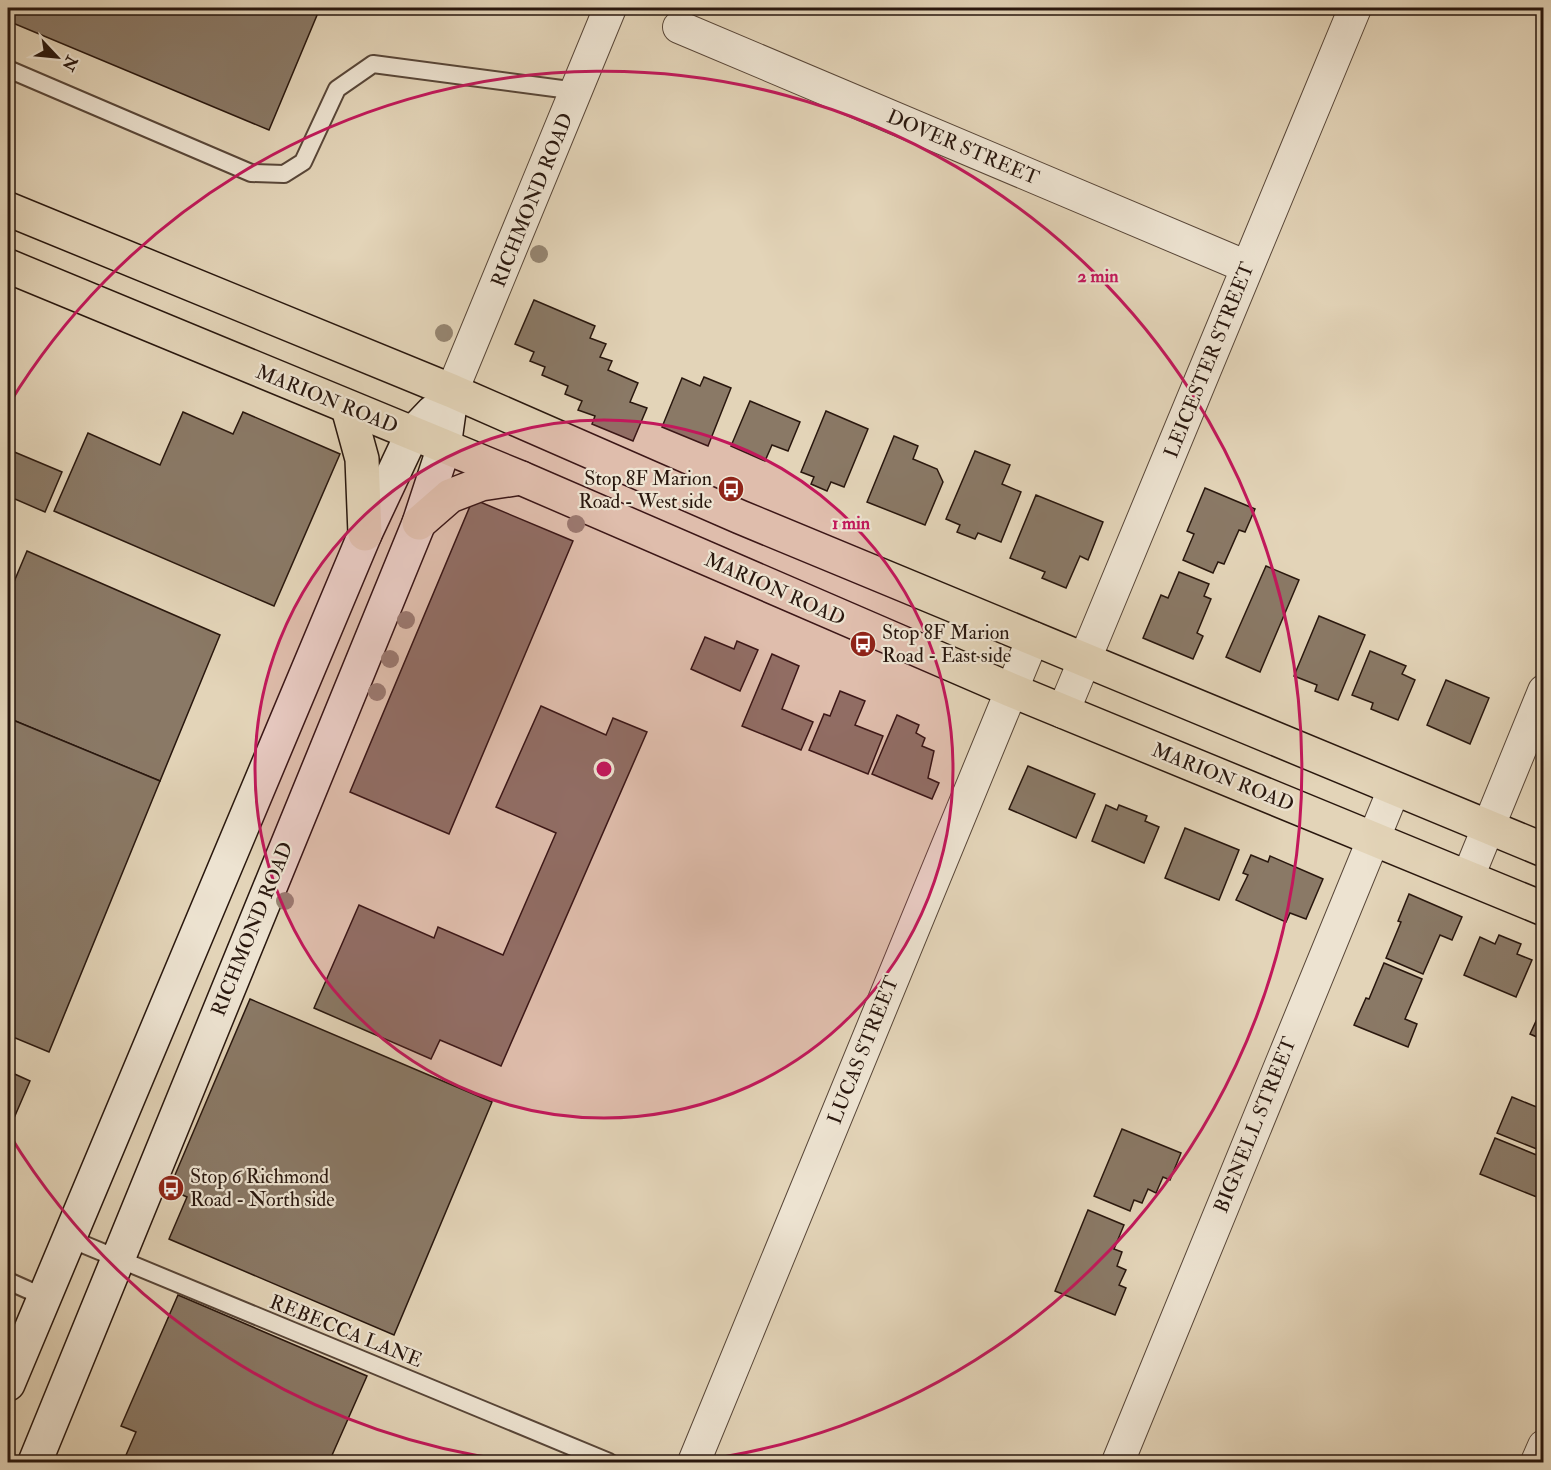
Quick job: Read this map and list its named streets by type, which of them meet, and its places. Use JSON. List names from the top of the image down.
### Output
{
  "streets": {
    "main road": ["RICHMOND ROAD", "MARION ROAD"],
    "street": [
      "DOVER STREET",
      "LEICESTER STREET",
      "LUCAS STREET",
      "BIGNELL STREET"
    ],
    "lane": ["REBECCA LANE"]
  },
  "crossings": [
    ["DOVER STREET", "LEICESTER STREET"],
    ["RICHMOND ROAD", "MARION ROAD"],
    ["RICHMOND ROAD", "REBECCA LANE"],
    ["LEICESTER STREET", "MARION ROAD"],
    ["MARION ROAD", "LUCAS STREET"],
    ["MARION ROAD", "BIGNELL STREET"]
  ],
  "places": {
    "bus stop": ["Stop 8F Marion Road - West side", "Stop 8F Marion Road - East side", "Stop 6 Richmond Road - North side"]
  },
  "north": "bottom right",
  "rings": ["2 min", "1 min"]
}
